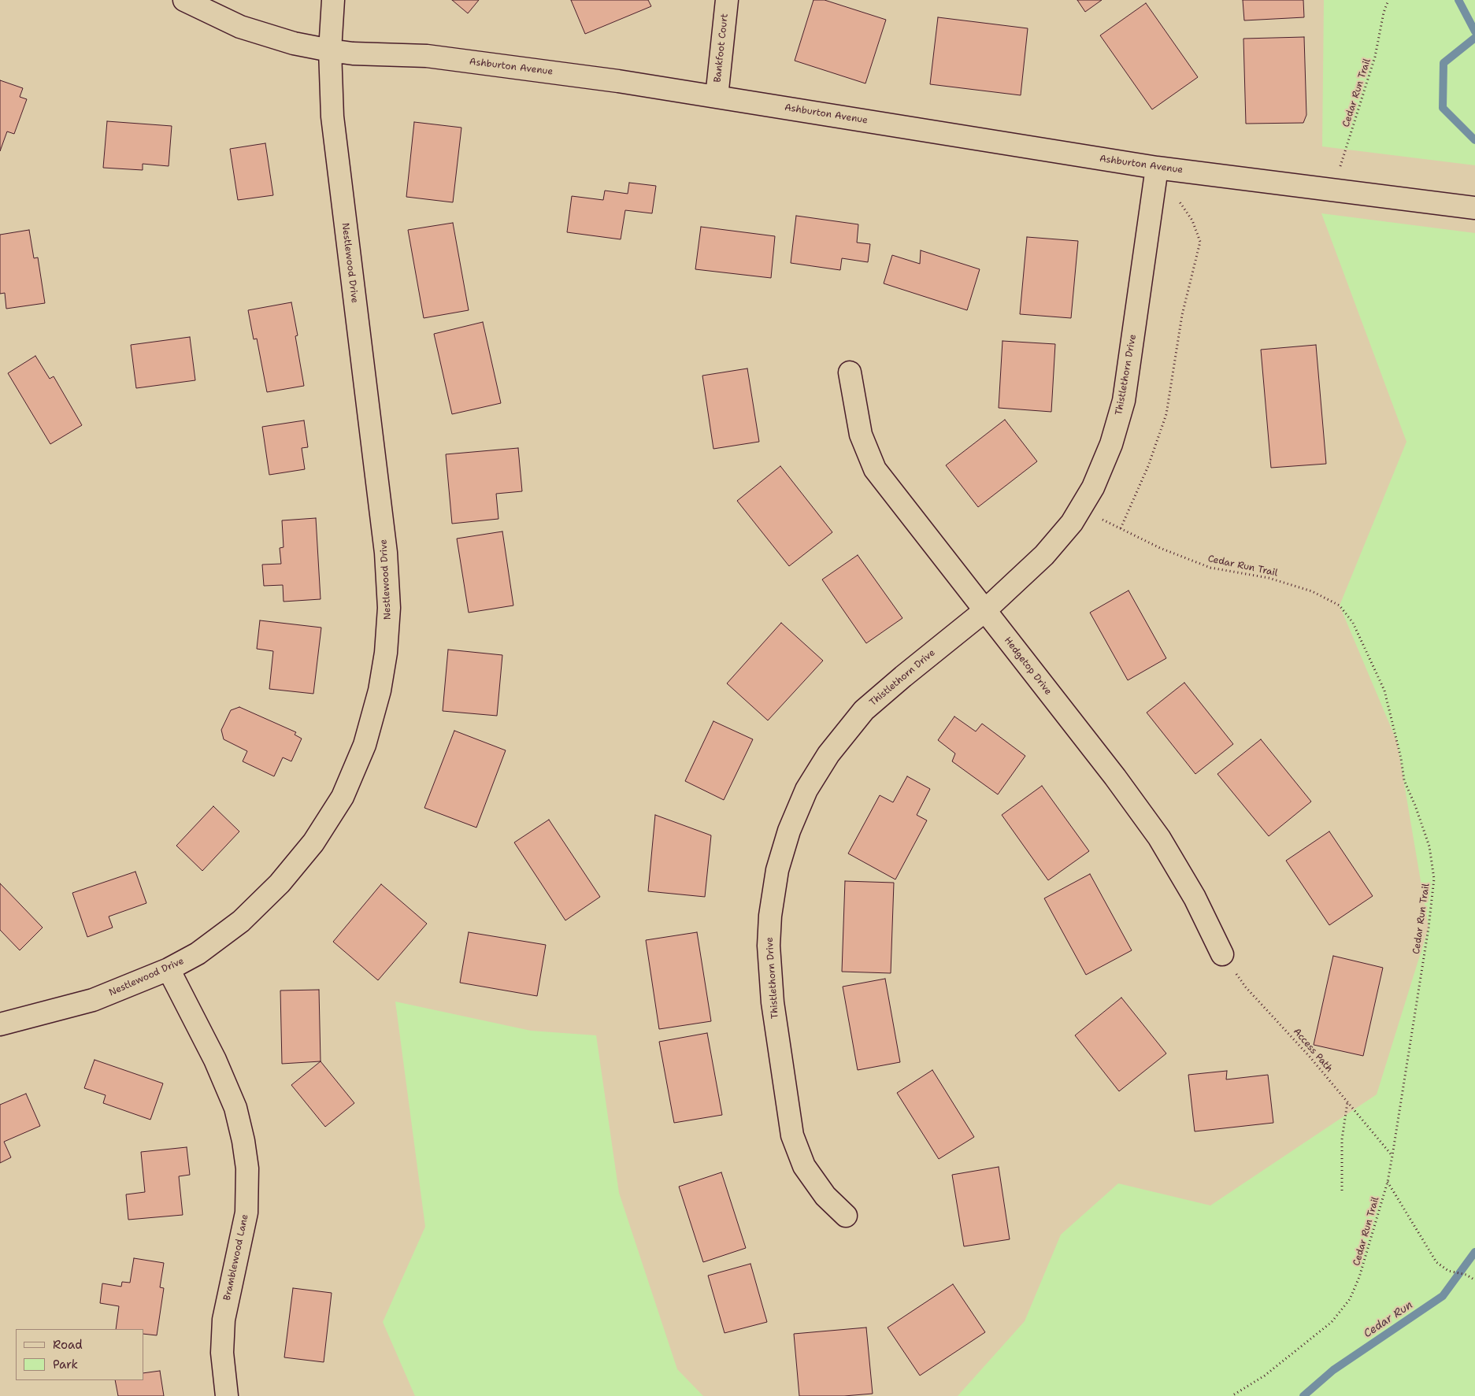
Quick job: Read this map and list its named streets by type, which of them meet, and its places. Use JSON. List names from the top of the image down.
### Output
{
  "streets": {
    "street": [
      "Bankfoot Court",
      "Ashburton Avenue",
      "Nestlewood Drive",
      "Thistlethorn Drive",
      "Hedgetop Drive",
      "Bramblewood Lane"
    ],
    "path": ["Cedar Run Trail", "Access Path"]
  },
  "crossings": [
    ["Bankfoot Court", "Ashburton Avenue"],
    ["Ashburton Avenue", "Cedar Run Trail"],
    ["Ashburton Avenue", "Nestlewood Drive"],
    ["Ashburton Avenue", "Thistlethorn Drive"],
    ["Cedar Run Trail", "Thistlethorn Drive"],
    ["Cedar Run Trail", "Access Path"],
    ["Nestlewood Drive", "Bramblewood Lane"],
    ["Thistlethorn Drive", "Hedgetop Drive"],
    ["Hedgetop Drive", "Access Path"]
  ],
  "water": ["Cedar Run"],
  "legend": ["Road", "Park"]
}
